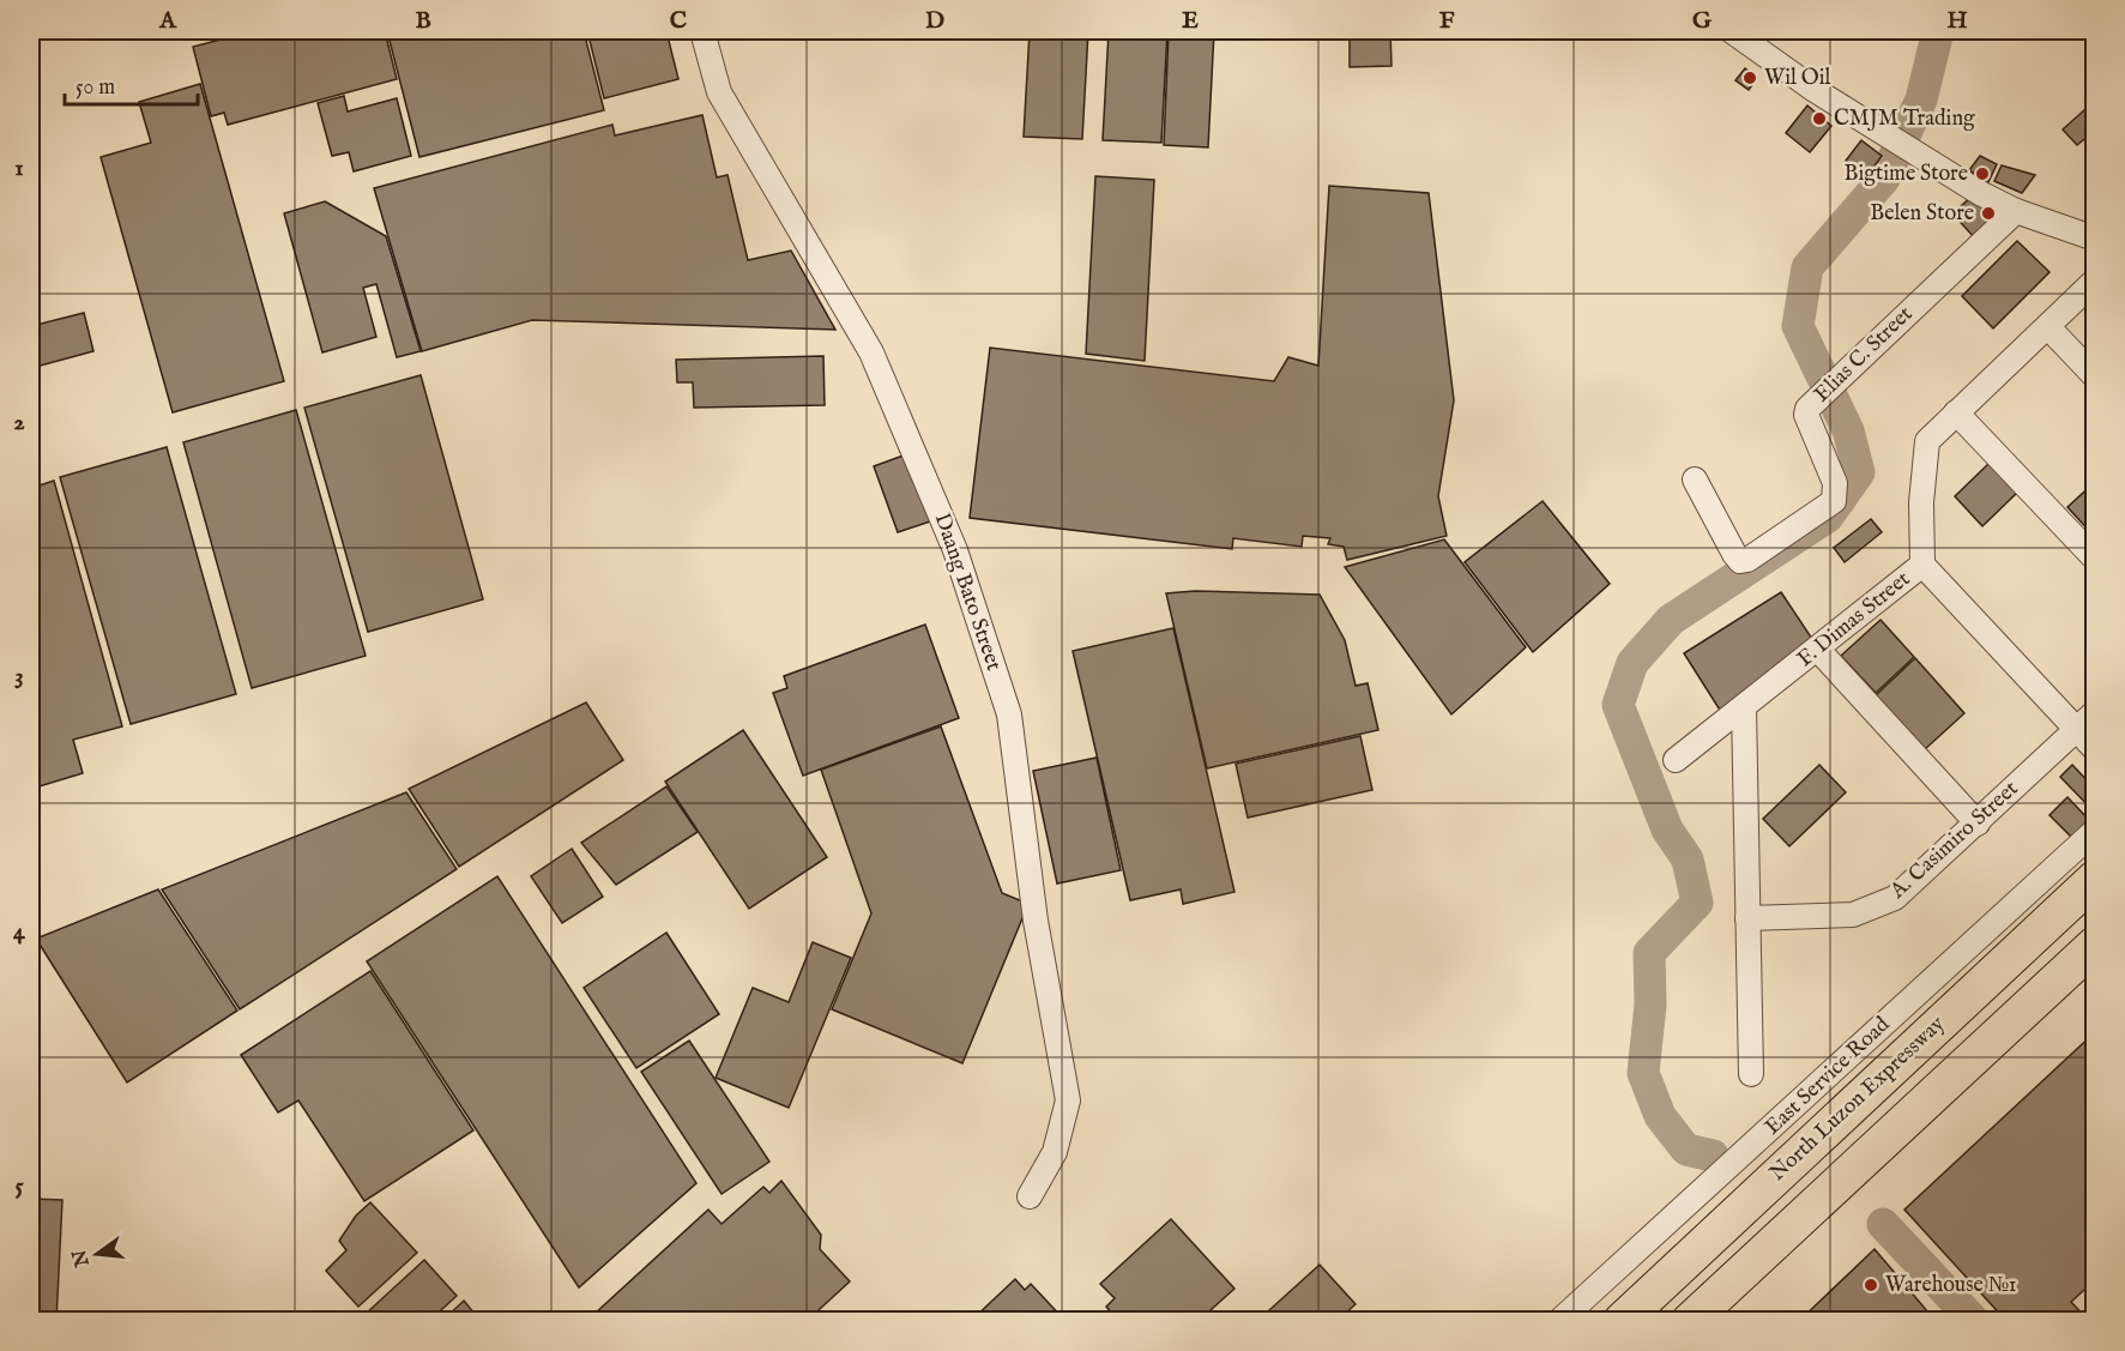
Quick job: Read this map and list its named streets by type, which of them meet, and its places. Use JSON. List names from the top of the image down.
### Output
{
  "streets": {
    "highway": ["North Luzon Expressway"],
    "street": [
      "Elias C. Street",
      "Daang Bato Street",
      "F. Dimas Street",
      "A. Casimiro Street",
      "East Service Road"
    ]
  },
  "places": [
    "Wil Oil",
    "CMJM Trading",
    "Bigtime Store",
    "Belen Store",
    "Warehouse №1"
  ],
  "scale_bar": "50 m",
  "north": "left",
  "grid": {
    "columns": [
      "A",
      "B",
      "C",
      "D",
      "E",
      "F",
      "G",
      "H"
    ],
    "rows": [
      "1",
      "2",
      "3",
      "4",
      "5"
    ]
  }
}
